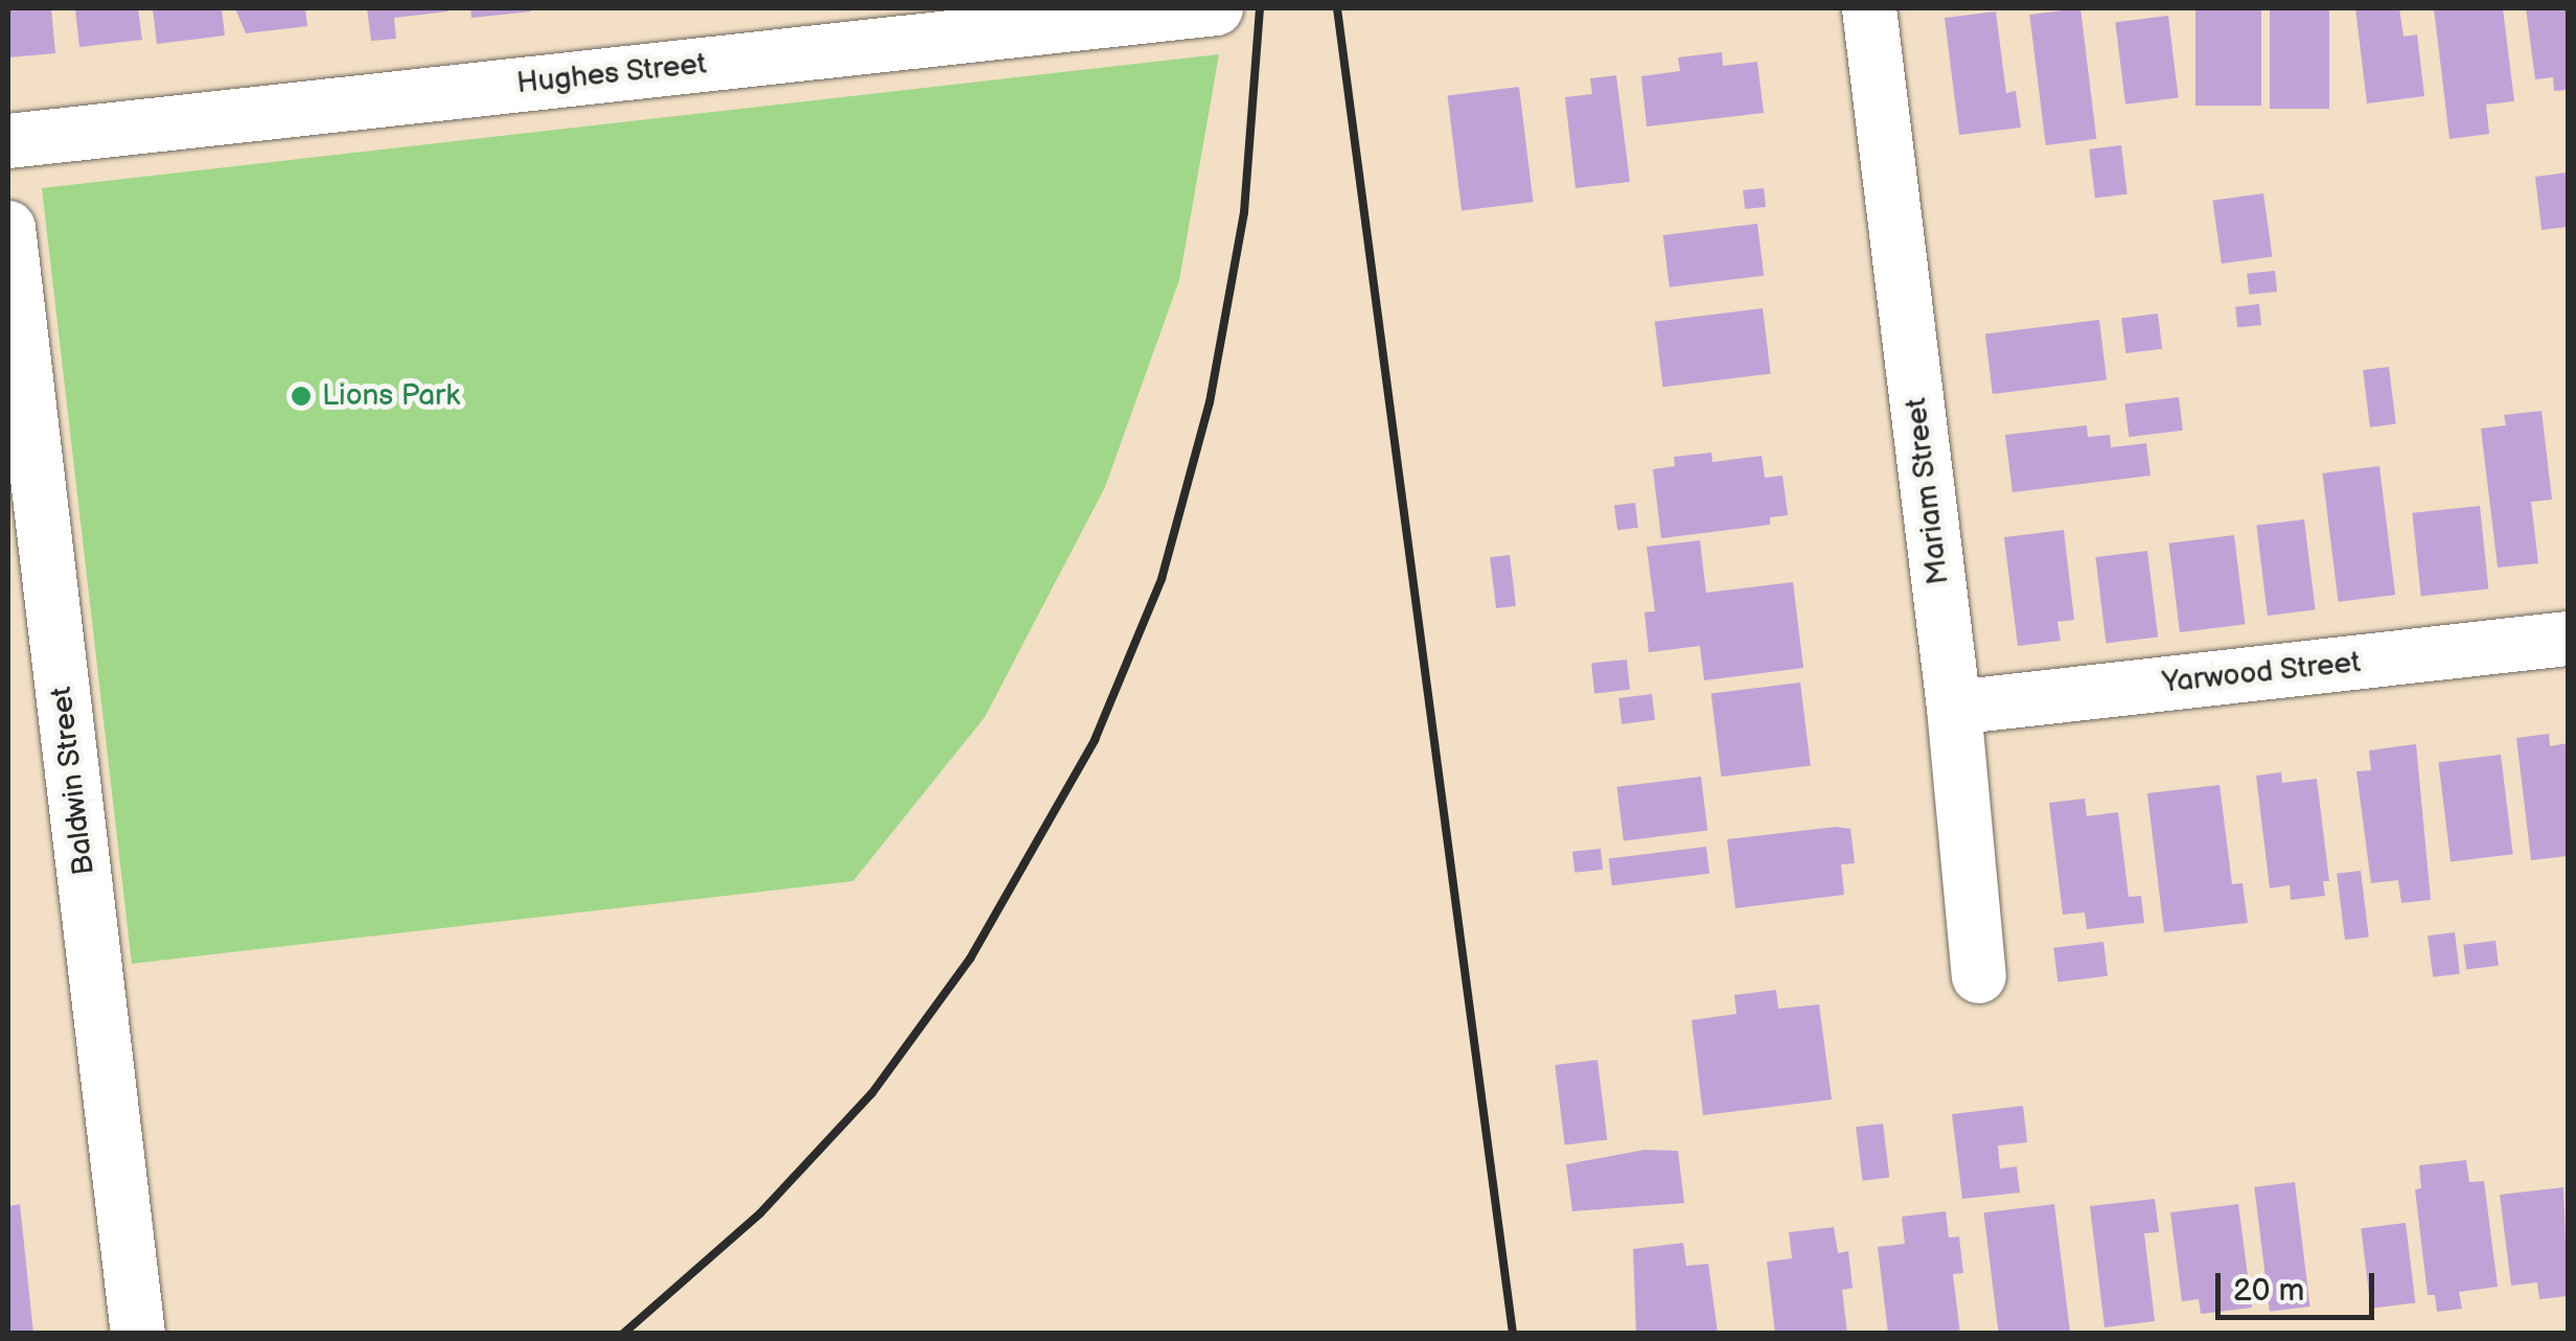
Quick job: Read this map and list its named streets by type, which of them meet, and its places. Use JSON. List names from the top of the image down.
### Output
{
  "streets": {
    "street": [
      "Hughes Street",
      "Mariam Street",
      "Yarwood Street",
      "Baldwin Street"
    ]
  },
  "crossings": [
    ["Mariam Street", "Yarwood Street"]
  ],
  "places": ["Lions Park"],
  "scale_bar": "20 m"
}
